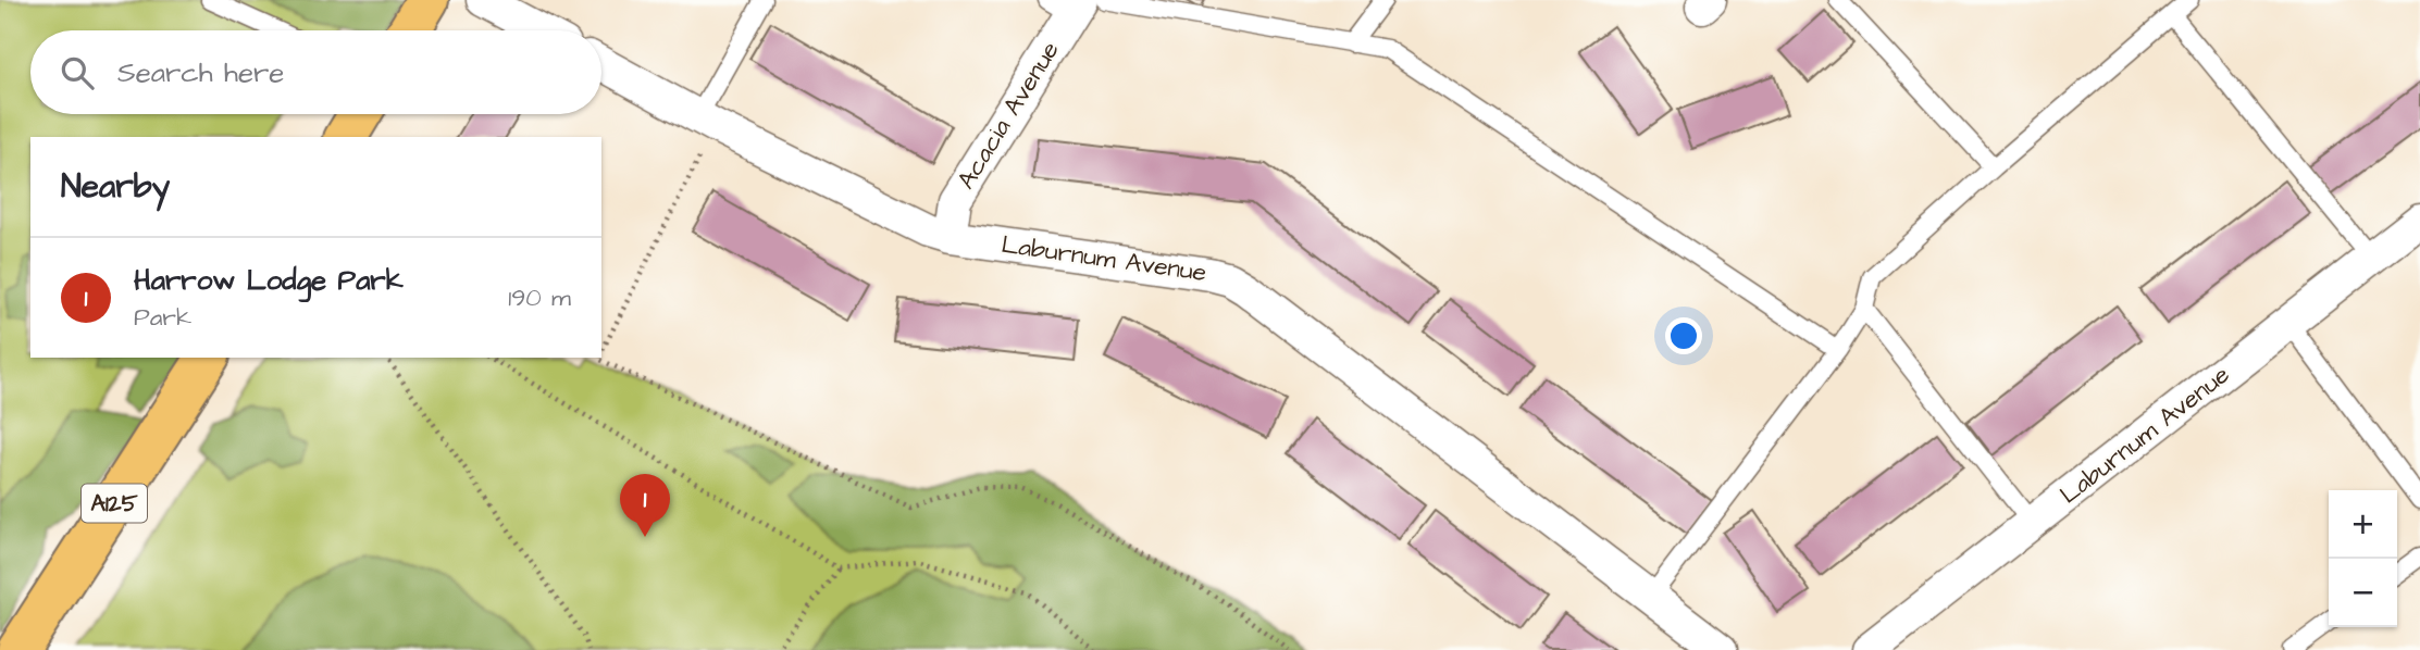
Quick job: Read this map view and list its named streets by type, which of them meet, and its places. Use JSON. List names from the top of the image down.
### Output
{
  "streets": {
    "main road": ["A125"],
    "street": ["Acacia Avenue", "Laburnum Avenue"]
  },
  "crossings": [
    ["Acacia Avenue", "Laburnum Avenue"]
  ],
  "page": {
    "search": "Search here",
    "heading": "Nearby",
    "list": [
      {
        "mark": "1",
        "name": "Harrow Lodge Park",
        "note": "Park",
        "value": "190 m"
      }
    ],
    "pins": "1",
    "map_buttons": ["+", "−"]
  }
}
